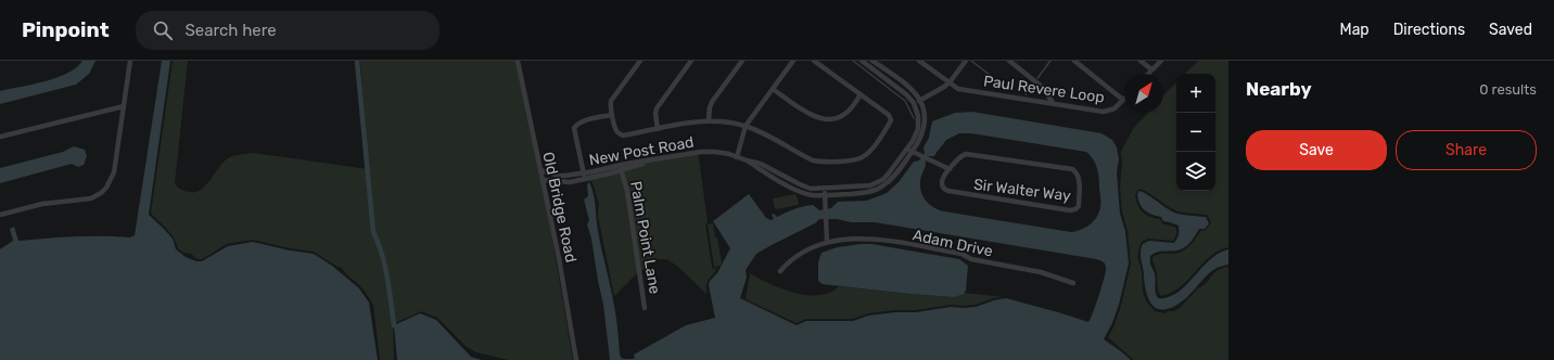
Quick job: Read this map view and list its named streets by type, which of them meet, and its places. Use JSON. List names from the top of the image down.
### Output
{
  "streets": {
    "street": [
      "Paul Revere Loop",
      "New Post Road",
      "Sir Walter Way",
      "Old Bridge Road",
      "Palm Point Lane",
      "Adam Drive"
    ]
  },
  "crossings": [
    ["New Post Road", "Old Bridge Road"],
    ["New Post Road", "Palm Point Lane"],
    ["Old Bridge Road", "Palm Point Lane"]
  ],
  "north": "top right",
  "page": {
    "header": "Pinpoint",
    "search": "Search here",
    "nav": ["Map", "Directions", "Saved"],
    "heading": ["Nearby", "0 results"],
    "map_buttons": ["+", "−"],
    "buttons": ["Save", "Share"]
  }
}
